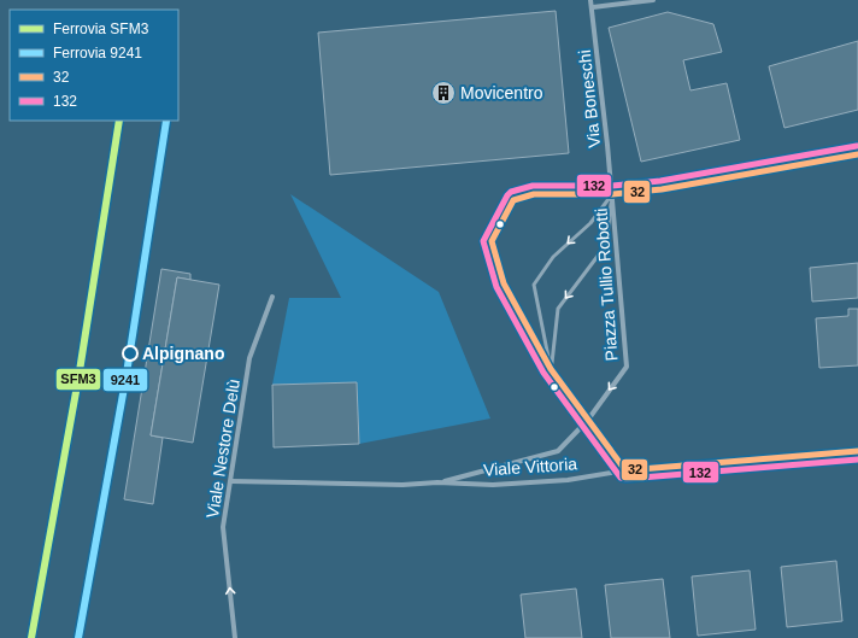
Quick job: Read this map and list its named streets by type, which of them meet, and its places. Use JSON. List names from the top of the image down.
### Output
{
  "streets": {
    "street": [
      "Via Boneschi",
      "Piazza Tullio Robotti",
      "Viale Nestore Delù",
      "Viale Vittoria"
    ]
  },
  "crossings": [
    ["Via Boneschi", "Piazza Tullio Robotti"],
    ["Piazza Tullio Robotti", "Viale Vittoria"],
    ["Viale Nestore Delù", "Viale Vittoria"]
  ],
  "one_way": ["Piazza Tullio Robotti", "Viale Nestore Delù"],
  "places": {
    "building": ["Movicentro"],
    "other": ["Alpignano"]
  },
  "lines": [
    "rail line SFM3",
    "rail line 9241",
    "transit line 132",
    "transit line 32"
  ],
  "legend": [
    "Ferrovia SFM3",
    "Ferrovia 9241",
    "32",
    "132"
  ]
}
